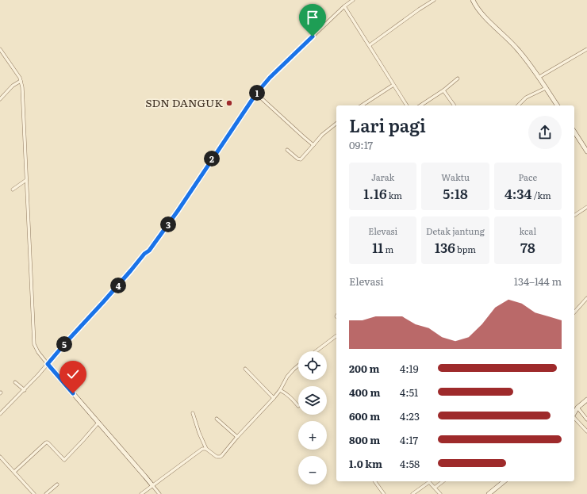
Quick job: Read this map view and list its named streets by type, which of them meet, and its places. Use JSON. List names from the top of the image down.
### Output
{
  "places": ["SDN DANGUK"],
  "page": {
    "pins": [
      "1",
      "2",
      "3",
      "4",
      "5"
    ],
    "heading": ["Lari pagi", "09:17"],
    "stats": [
      ["Jarak", "1.16 km"],
      ["Waktu", "5:18"],
      ["Pace", "4:34 /km"],
      ["Elevasi", "11 m"],
      ["Detak jantung", "136 bpm"],
      ["kcal", "78"]
    ],
    "chart": ["Elevasi", "134–144 m"],
    "map_buttons": ["+", "−"],
    "list": [
      {
        "name": "200 m",
        "note": "4:19"
      },
      {
        "name": "400 m",
        "note": "4:51"
      },
      {
        "name": "600 m",
        "note": "4:23"
      },
      {
        "name": "800 m",
        "note": "4:17"
      },
      {
        "name": "1.0 km",
        "note": "4:58"
      }
    ]
  }
}
